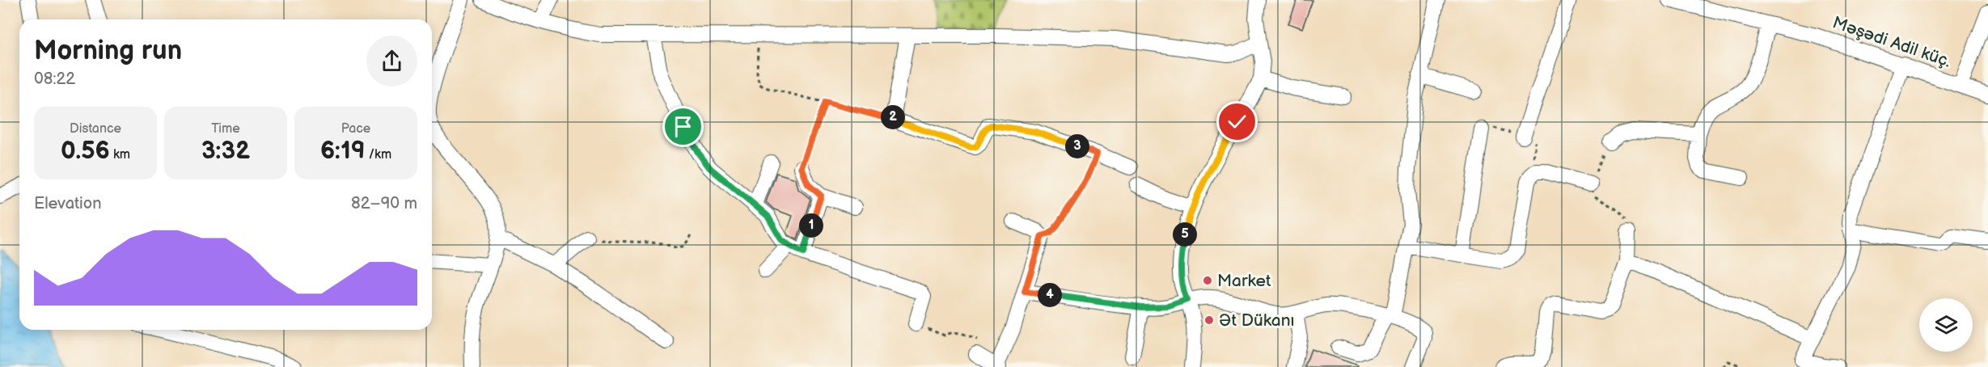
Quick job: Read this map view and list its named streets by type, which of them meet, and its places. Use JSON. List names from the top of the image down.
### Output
{
  "streets": {
    "street": ["Məşədi Adil küç."]
  },
  "places": ["Market", "Ət Dükanı"],
  "page": {
    "heading": ["Morning run", "08:22"],
    "stats": [
      ["Distance", "0.56 km"],
      ["Time", "3:32"],
      ["Pace", "6:19 /km"]
    ],
    "pins": [
      "2",
      "3",
      "1",
      "5",
      "4"
    ],
    "chart": ["Elevation", "82–90 m"]
  }
}
